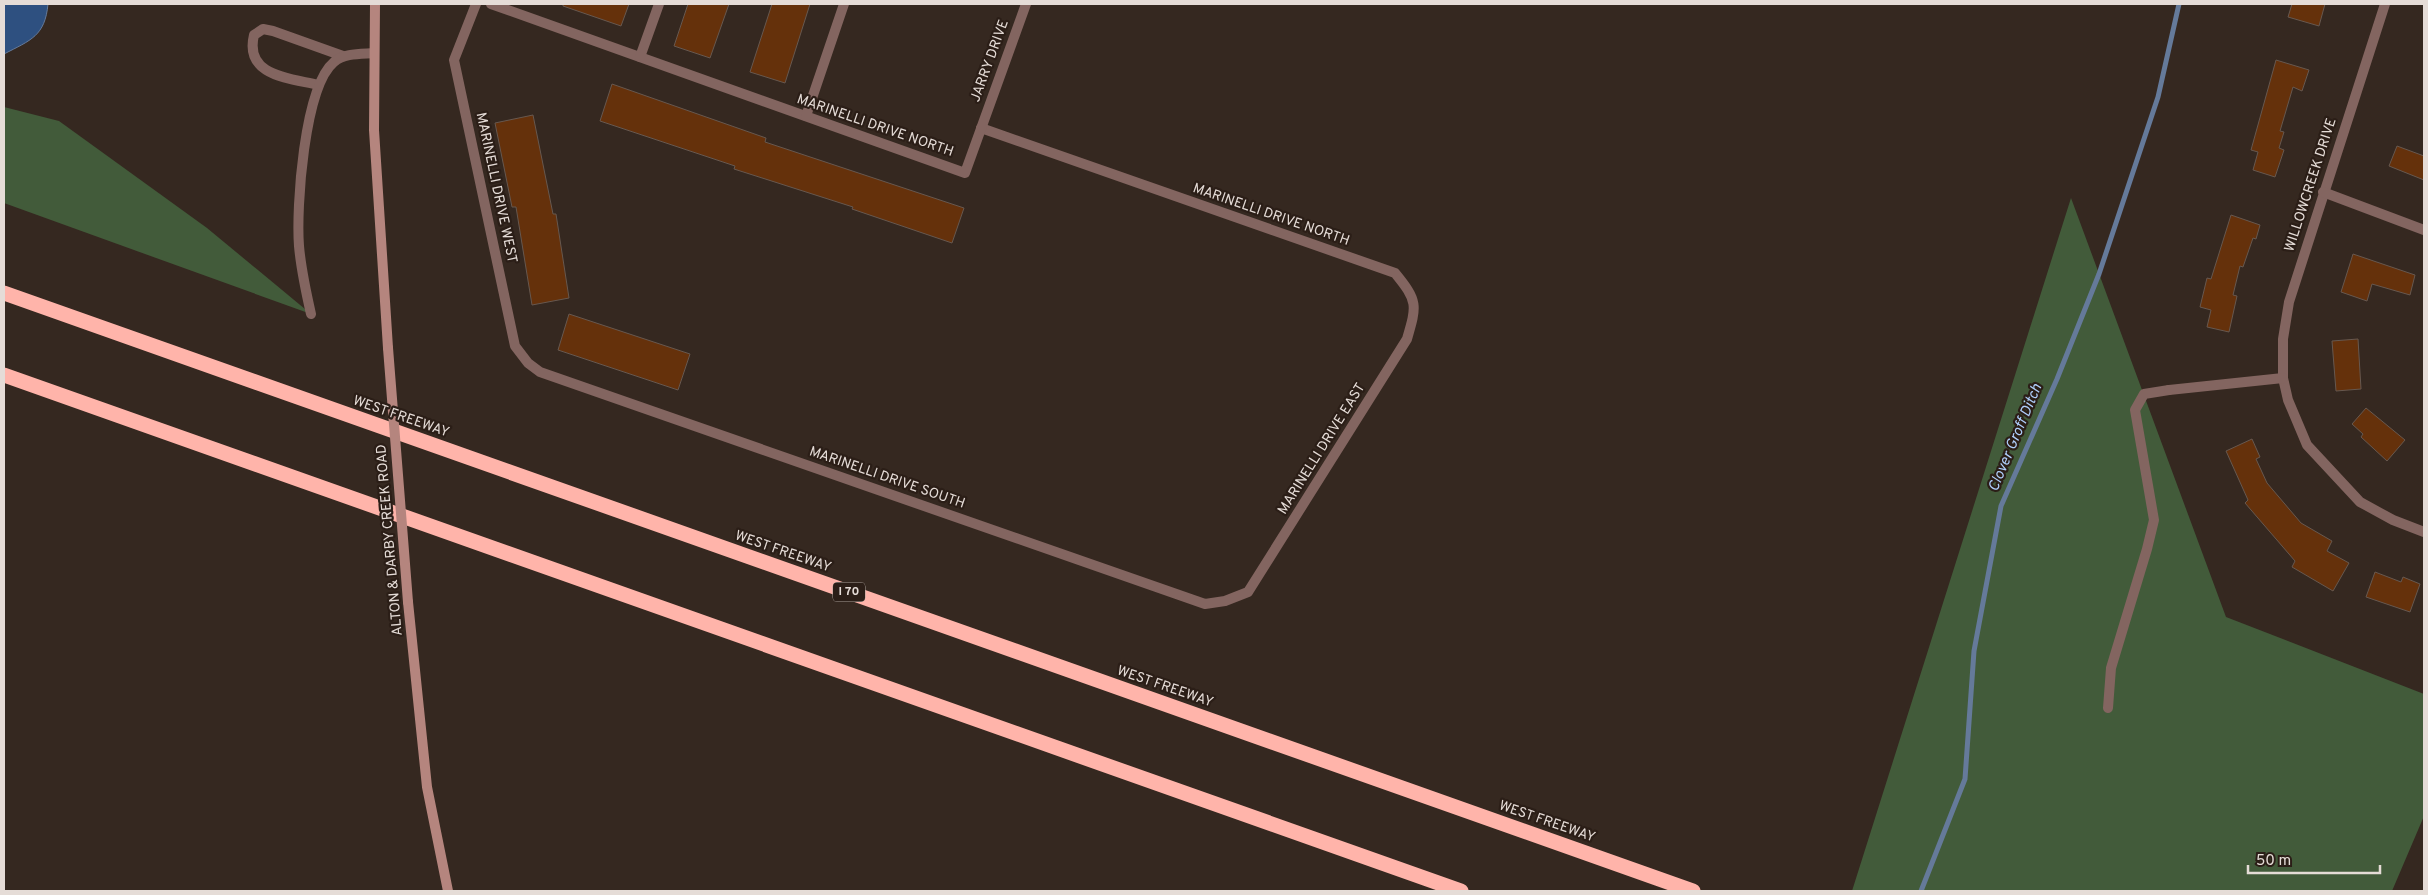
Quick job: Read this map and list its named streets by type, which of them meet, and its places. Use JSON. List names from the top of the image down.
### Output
{
  "streets": {
    "highway": ["WEST FREEWAY", "I 70"],
    "main road": ["ALTON & DARBY CREEK ROAD"],
    "street": [
      "JARRY DRIVE",
      "MARINELLI DRIVE NORTH",
      "WILLOWCREEK DRIVE",
      "MARINELLI DRIVE WEST",
      "MARINELLI DRIVE EAST",
      "MARINELLI DRIVE SOUTH"
    ]
  },
  "crossings": [
    ["JARRY DRIVE", "MARINELLI DRIVE NORTH"],
    ["MARINELLI DRIVE NORTH", "MARINELLI DRIVE EAST"],
    ["MARINELLI DRIVE WEST", "MARINELLI DRIVE SOUTH"],
    ["MARINELLI DRIVE EAST", "MARINELLI DRIVE SOUTH"]
  ],
  "water": ["Clover Groff Ditch"],
  "scale_bar": "50 m"
}
